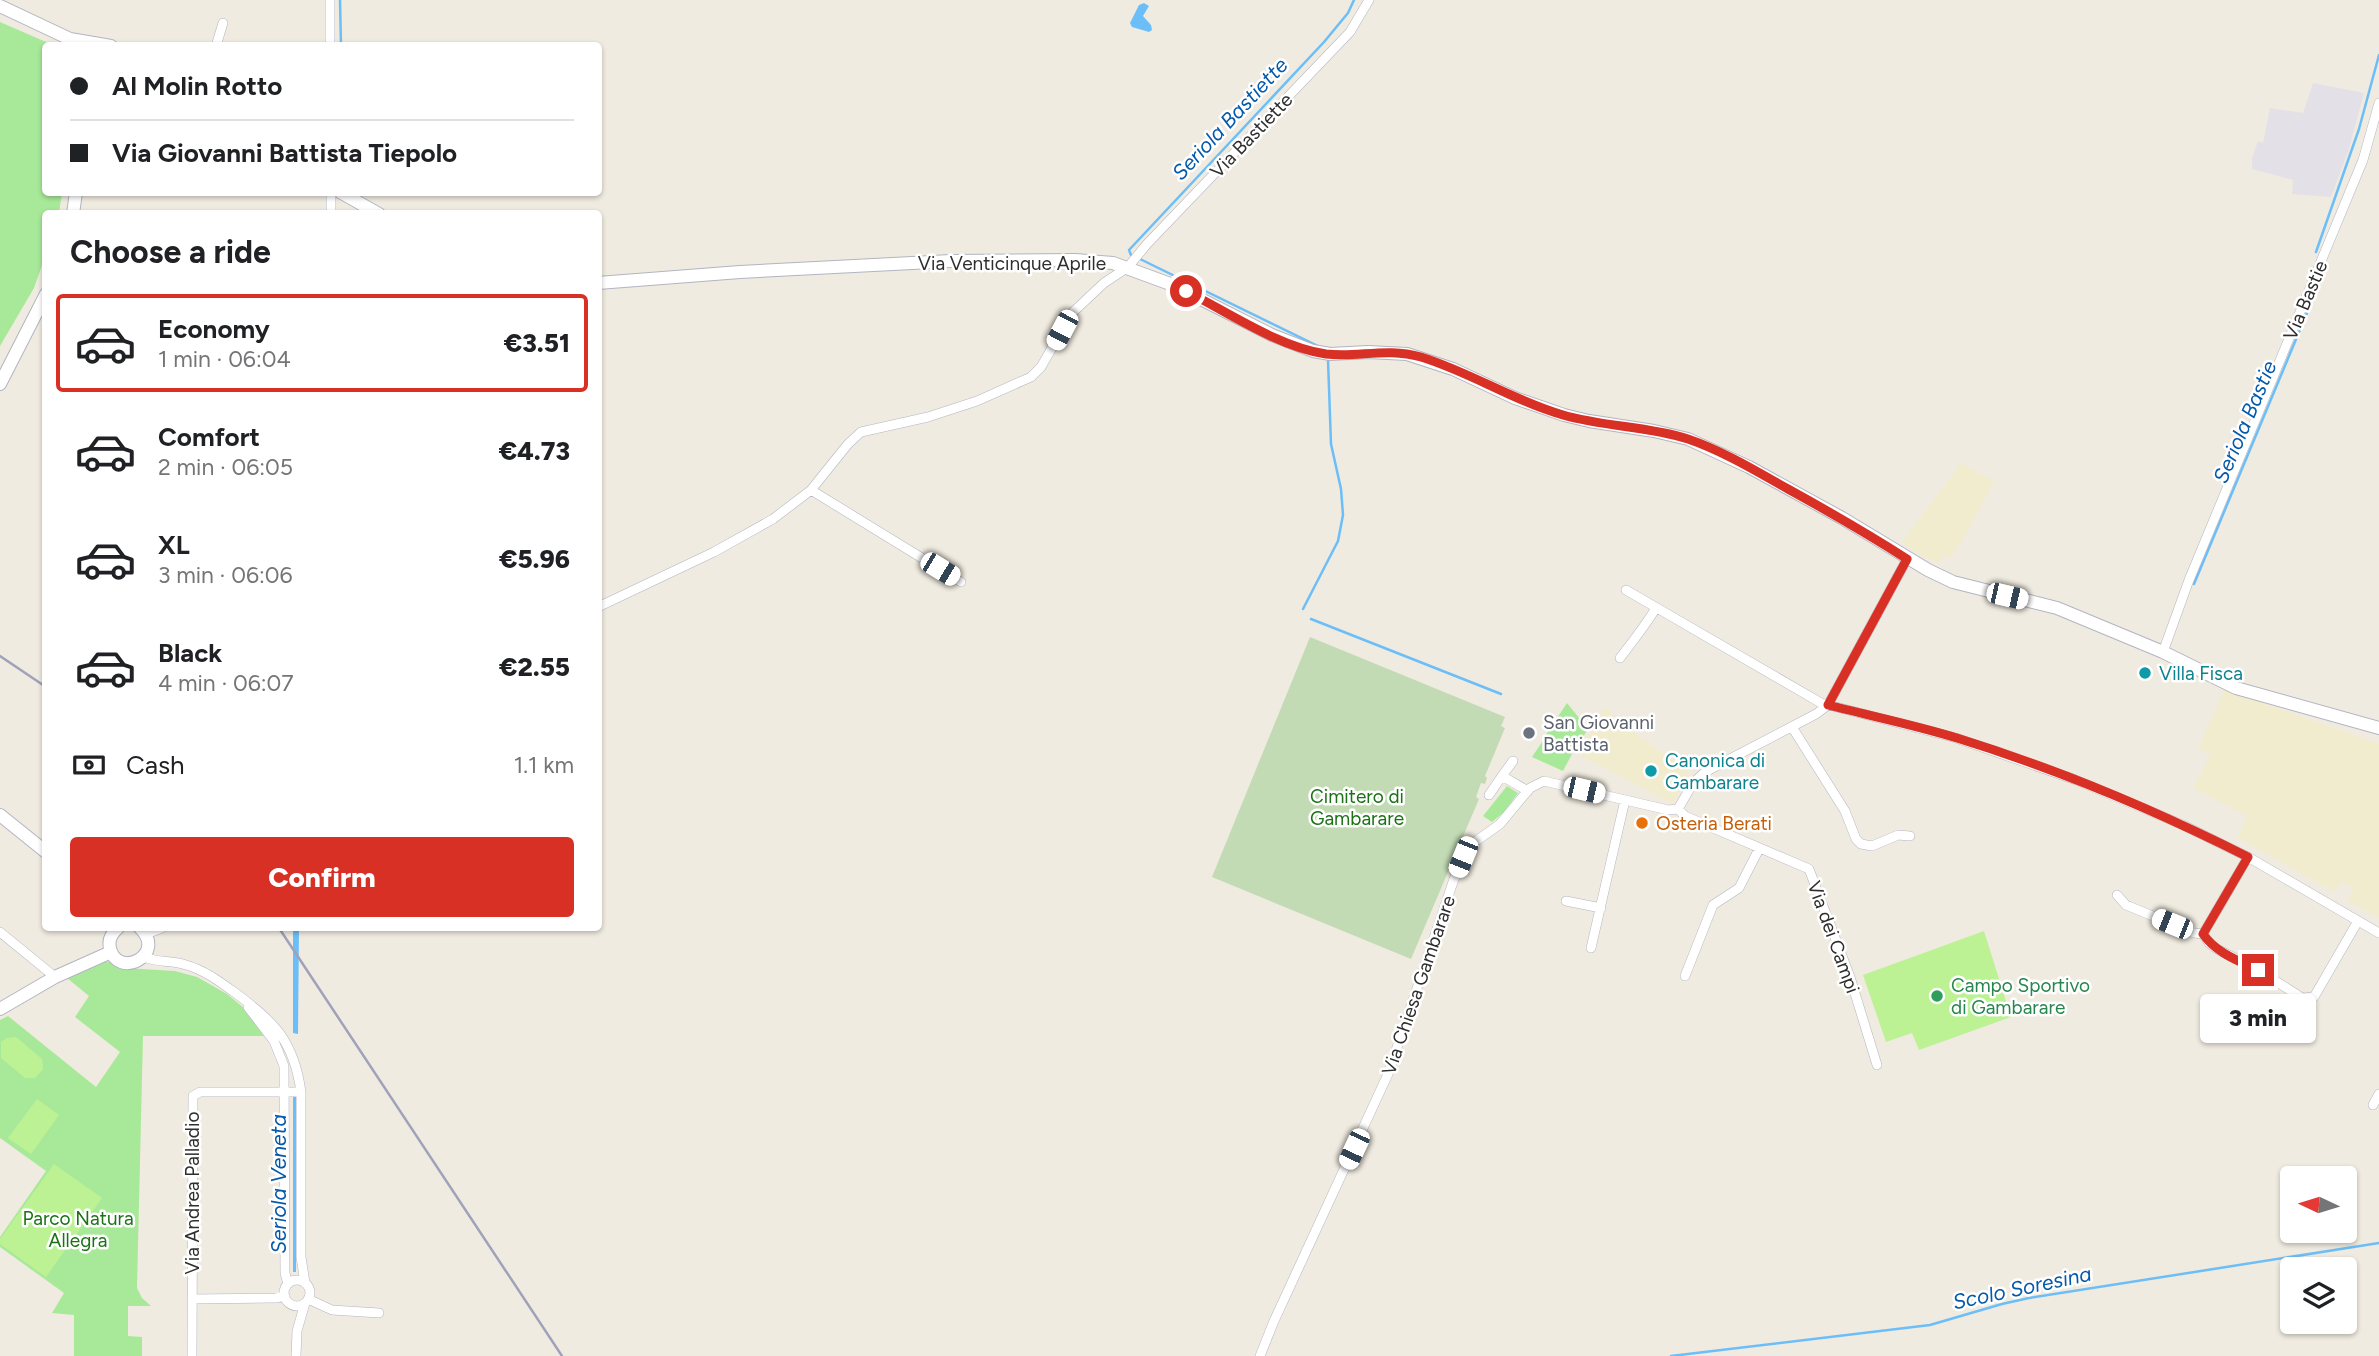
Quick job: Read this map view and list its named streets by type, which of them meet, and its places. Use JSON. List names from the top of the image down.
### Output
{
  "streets": {
    "street": [
      "Via Bastiette",
      "Via Venticinque Aprile",
      "Via Bastie",
      "Via dei Campi",
      "Via Chiesa Gambarare",
      "Via Andrea Palladio"
    ]
  },
  "crossings": [
    ["Via Bastiette", "Via Venticinque Aprile"],
    ["Via Venticinque Aprile", "Via Bastie"]
  ],
  "water": [
    "Seriola Bastiette",
    "Seriola Bastie",
    "Seriola Veneta",
    "Scolo Soresina"
  ],
  "parks": ["Cimitero di Gambarare", "Parco Natura Allegra"],
  "places": [
    "Villa Fisca",
    "San Giovanni Battista",
    "Canonica di Gambarare",
    "Osteria Berati",
    "Campo Sportivo di Gambarare"
  ],
  "north": "left",
  "page": {
    "banner": ["Al Molin Rotto", "Via Giovanni Battista Tiepolo"],
    "heading": "Choose a ride",
    "list": [
      {
        "name": "Economy",
        "note": "1 min · 06:04",
        "value": "€3.51"
      },
      {
        "name": "Comfort",
        "note": "2 min · 06:05",
        "value": "€4.73"
      },
      {
        "name": "XL",
        "note": "3 min · 06:06",
        "value": "€5.96"
      },
      {
        "name": "Black",
        "note": "4 min · 06:07",
        "value": "€2.55"
      }
    ],
    "pay": ["Cash", "1.1 km"],
    "buttons": "Confirm",
    "bubble": "3 min"
  }
}
